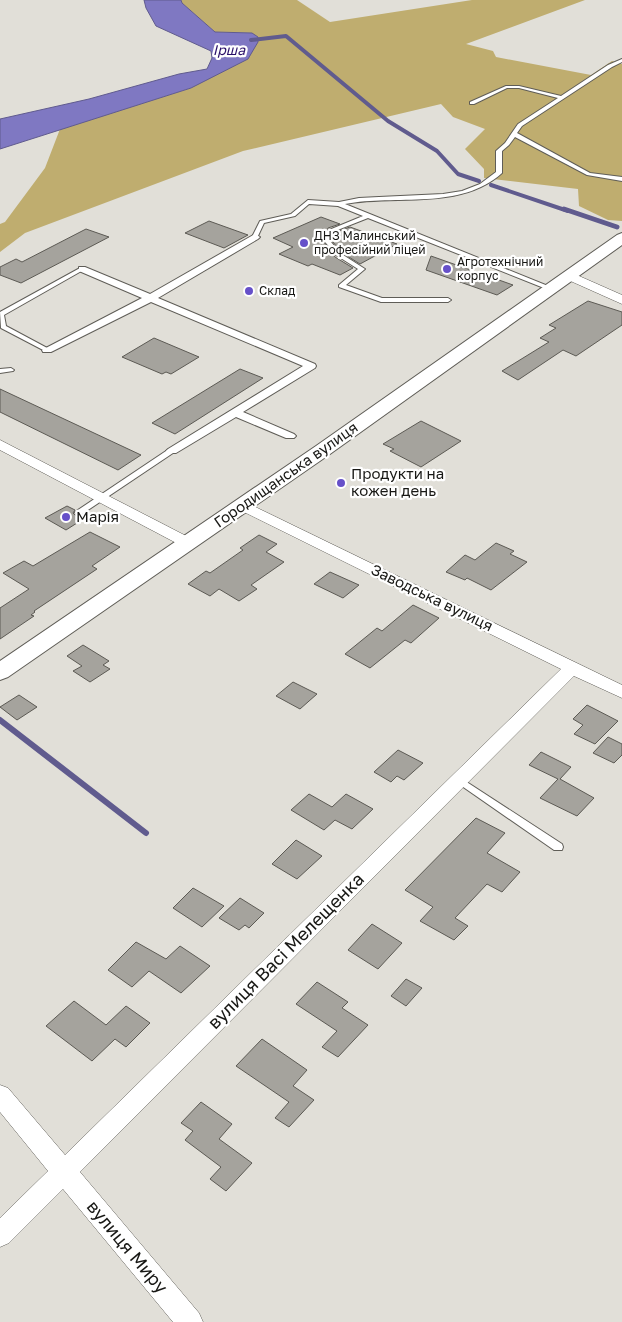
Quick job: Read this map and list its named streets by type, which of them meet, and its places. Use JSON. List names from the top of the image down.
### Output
{
  "streets": {
    "street": [
      "Городищанська вулиця",
      "Заводська вулиця",
      "вулиця Васі Мелещенка",
      "вулиця Миру"
    ]
  },
  "crossings": [
    ["Городищанська вулиця", "Заводська вулиця"],
    ["Заводська вулиця", "вулиця Васі Мелещенка"],
    ["вулиця Васі Мелещенка", "вулиця Миру"]
  ],
  "water": ["Ірша"],
  "places": [
    "ДНЗ Малинський професійний ліцей",
    "Агротехнічний корпус",
    "Склад",
    "Продукти на кожен день",
    "Марія"
  ]
}
